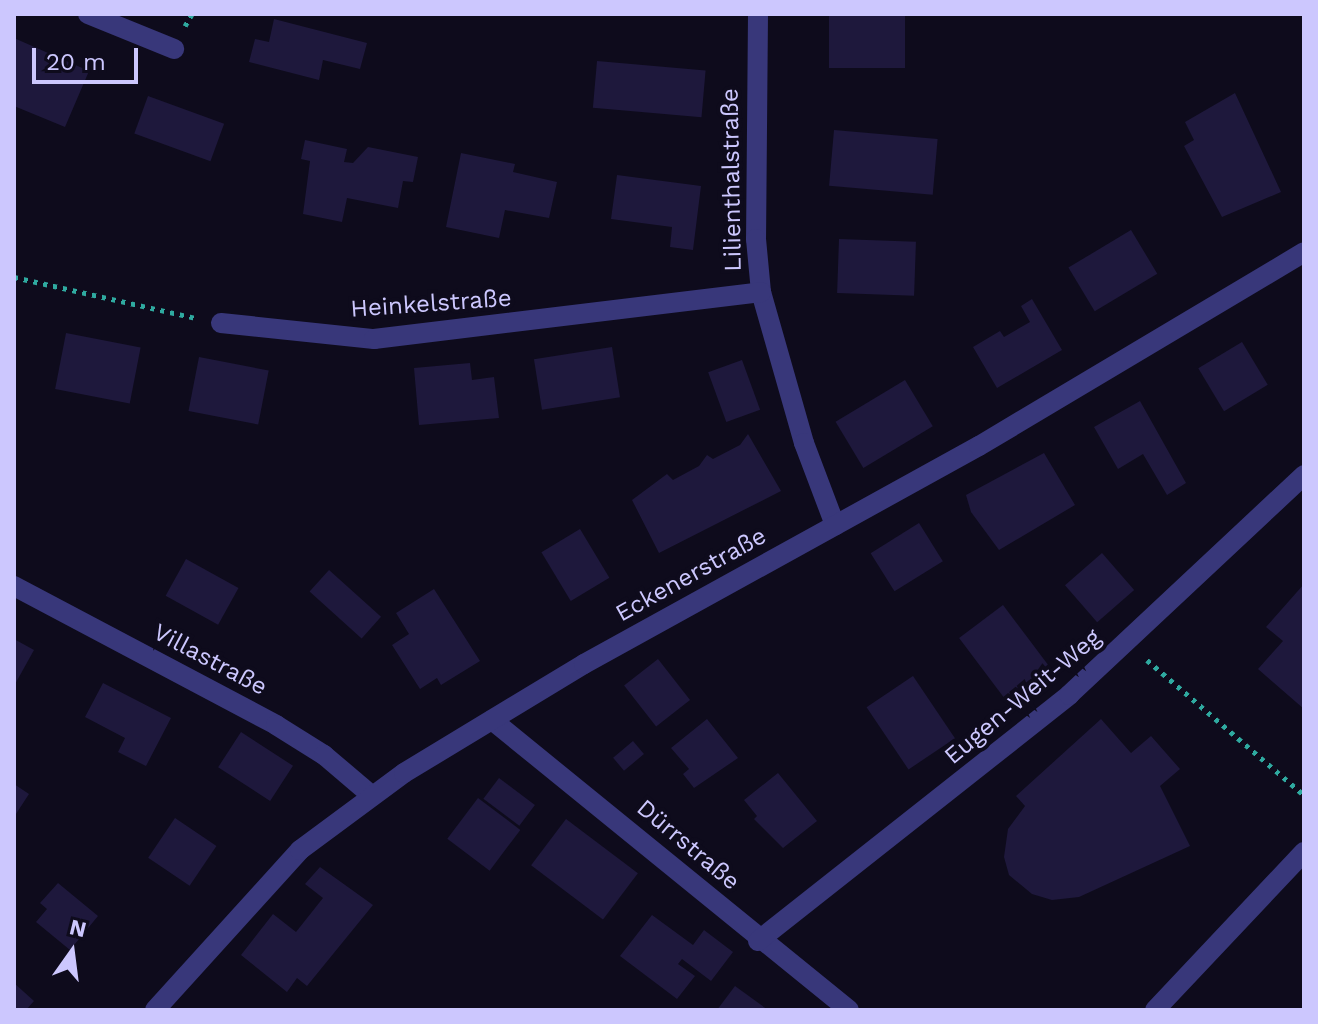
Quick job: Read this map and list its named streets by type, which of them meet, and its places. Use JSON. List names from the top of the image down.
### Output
{
  "streets": {
    "street": [
      "Lilienthalstraße",
      "Heinkelstraße",
      "Eckenerstraße",
      "Villastraße",
      "Eugen-Weit-Weg",
      "Dürrstraße"
    ]
  },
  "crossings": [
    ["Lilienthalstraße", "Heinkelstraße"],
    ["Lilienthalstraße", "Eckenerstraße"],
    ["Eckenerstraße", "Villastraße"],
    ["Eckenerstraße", "Dürrstraße"],
    ["Eugen-Weit-Weg", "Dürrstraße"]
  ],
  "scale_bar": "20 m",
  "north": "top"
}
